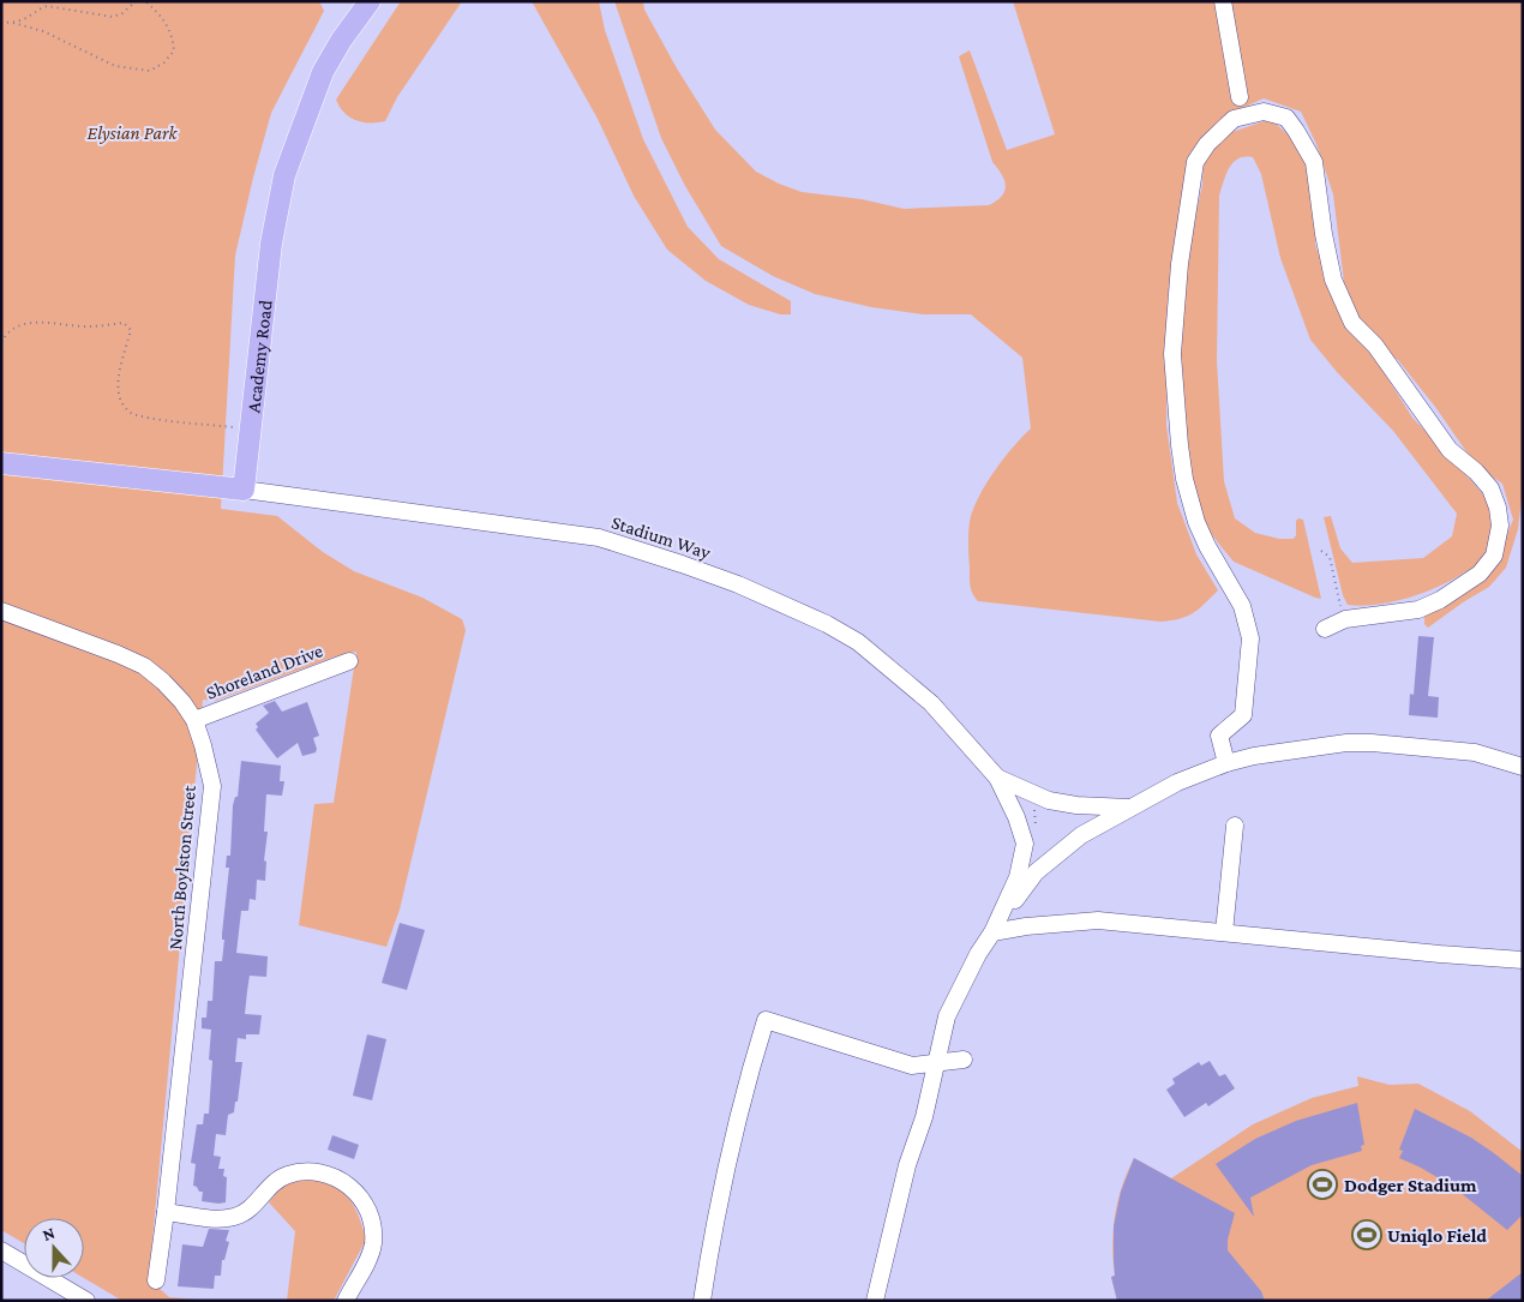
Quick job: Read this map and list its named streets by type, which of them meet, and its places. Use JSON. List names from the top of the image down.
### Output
{
  "streets": {
    "main road": ["Academy Road"],
    "street": ["Stadium Way", "Shoreland Drive", "North Boylston Street"]
  },
  "crossings": [
    ["Academy Road", "Stadium Way"],
    ["Shoreland Drive", "North Boylston Street"]
  ],
  "parks": ["Elysian Park"],
  "places": {
    "sports": ["Dodger Stadium", "Uniqlo Field"]
  },
  "north": "top"
}
